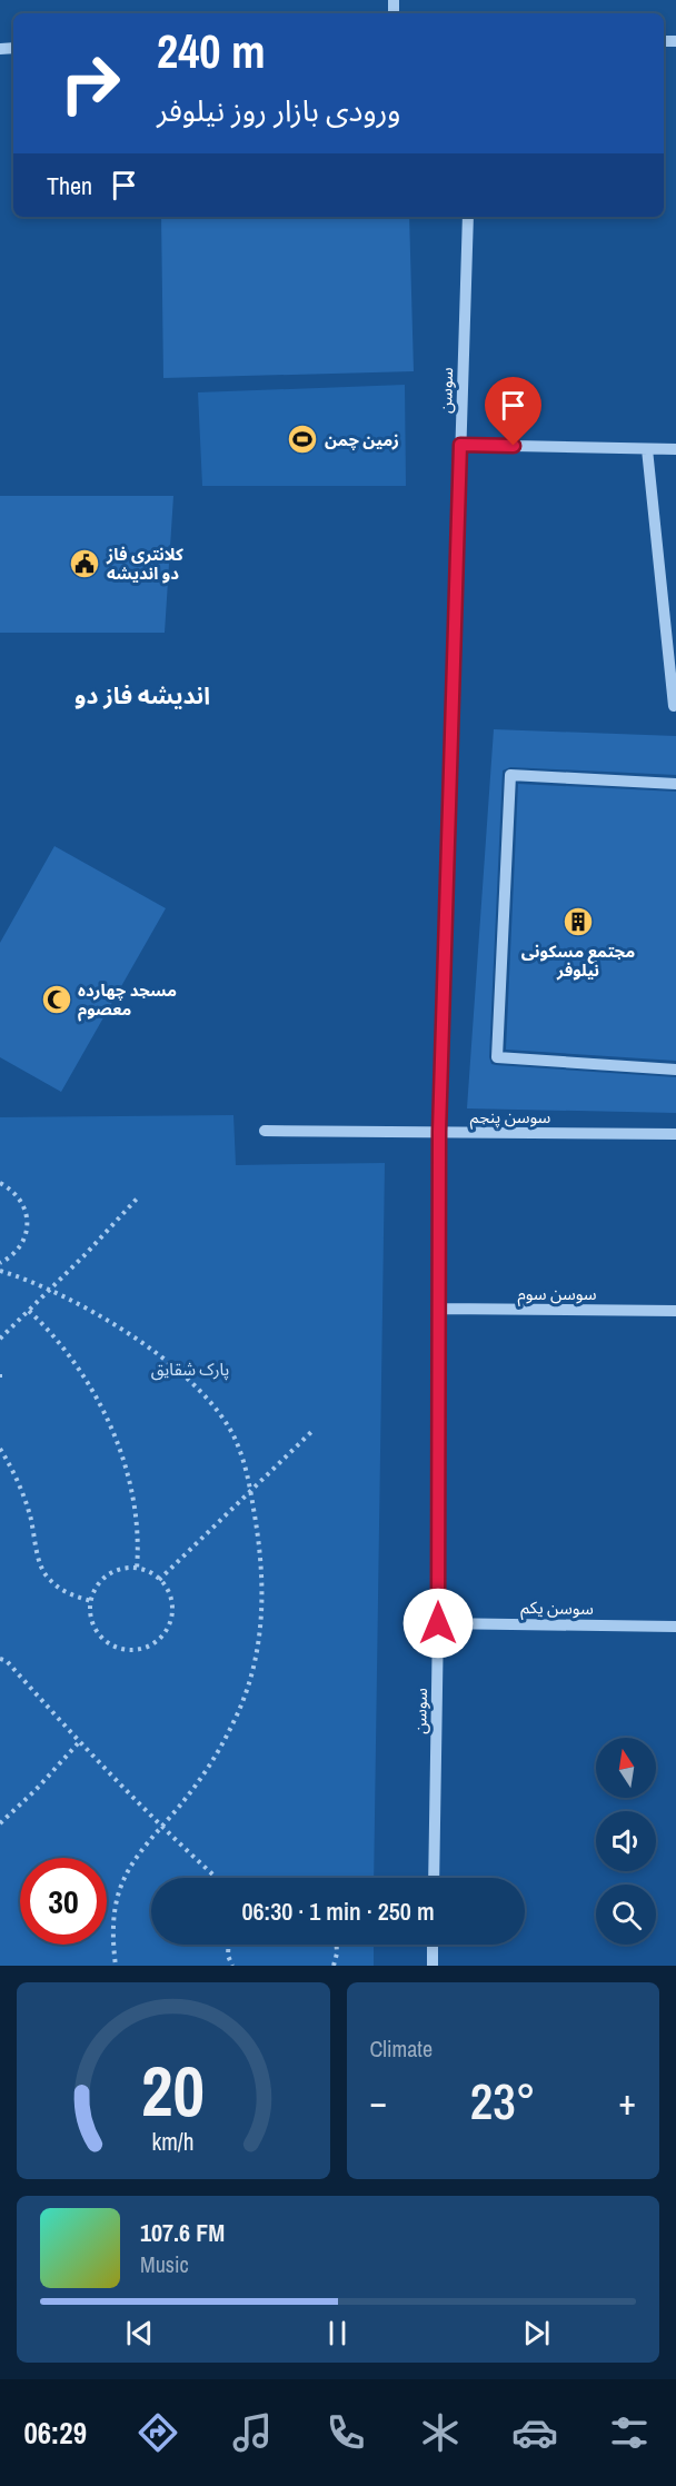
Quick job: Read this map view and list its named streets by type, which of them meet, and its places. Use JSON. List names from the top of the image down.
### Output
{
  "streets": {
    "street": [
      "سوسن",
      "سوسن پنجم",
      "سوسن سوم",
      "سوسن یکم"
    ]
  },
  "crossings": [
    ["سوسن", "سوسن پنجم"],
    ["سوسن", "سوسن سوم"],
    ["سوسن", "سوسن یکم"]
  ],
  "districts": ["اندیشه فاز دو"],
  "parks": ["پارک شقایق"],
  "places": {
    "sports": ["زمین چمن"],
    "public building": ["کلانتری فاز دو اندیشه"],
    "building": ["مجتمع مسکونی نیلوفر"],
    "mosque": ["مسجد چهارده معصوم"]
  },
  "north": "top",
  "page": {
    "turn": ["240 m", "ورودی بازار روز نیلوفر"],
    "then": "Then",
    "limit": "30",
    "trip": "06:30 · 1 min · 250 m",
    "tile": "Climate",
    "heat": ["−", "23°", "+"],
    "song": ["107.6 FM", "Music"],
    "tabs": "06:29",
    "gauge": ["20", "km/h"]
  }
}
